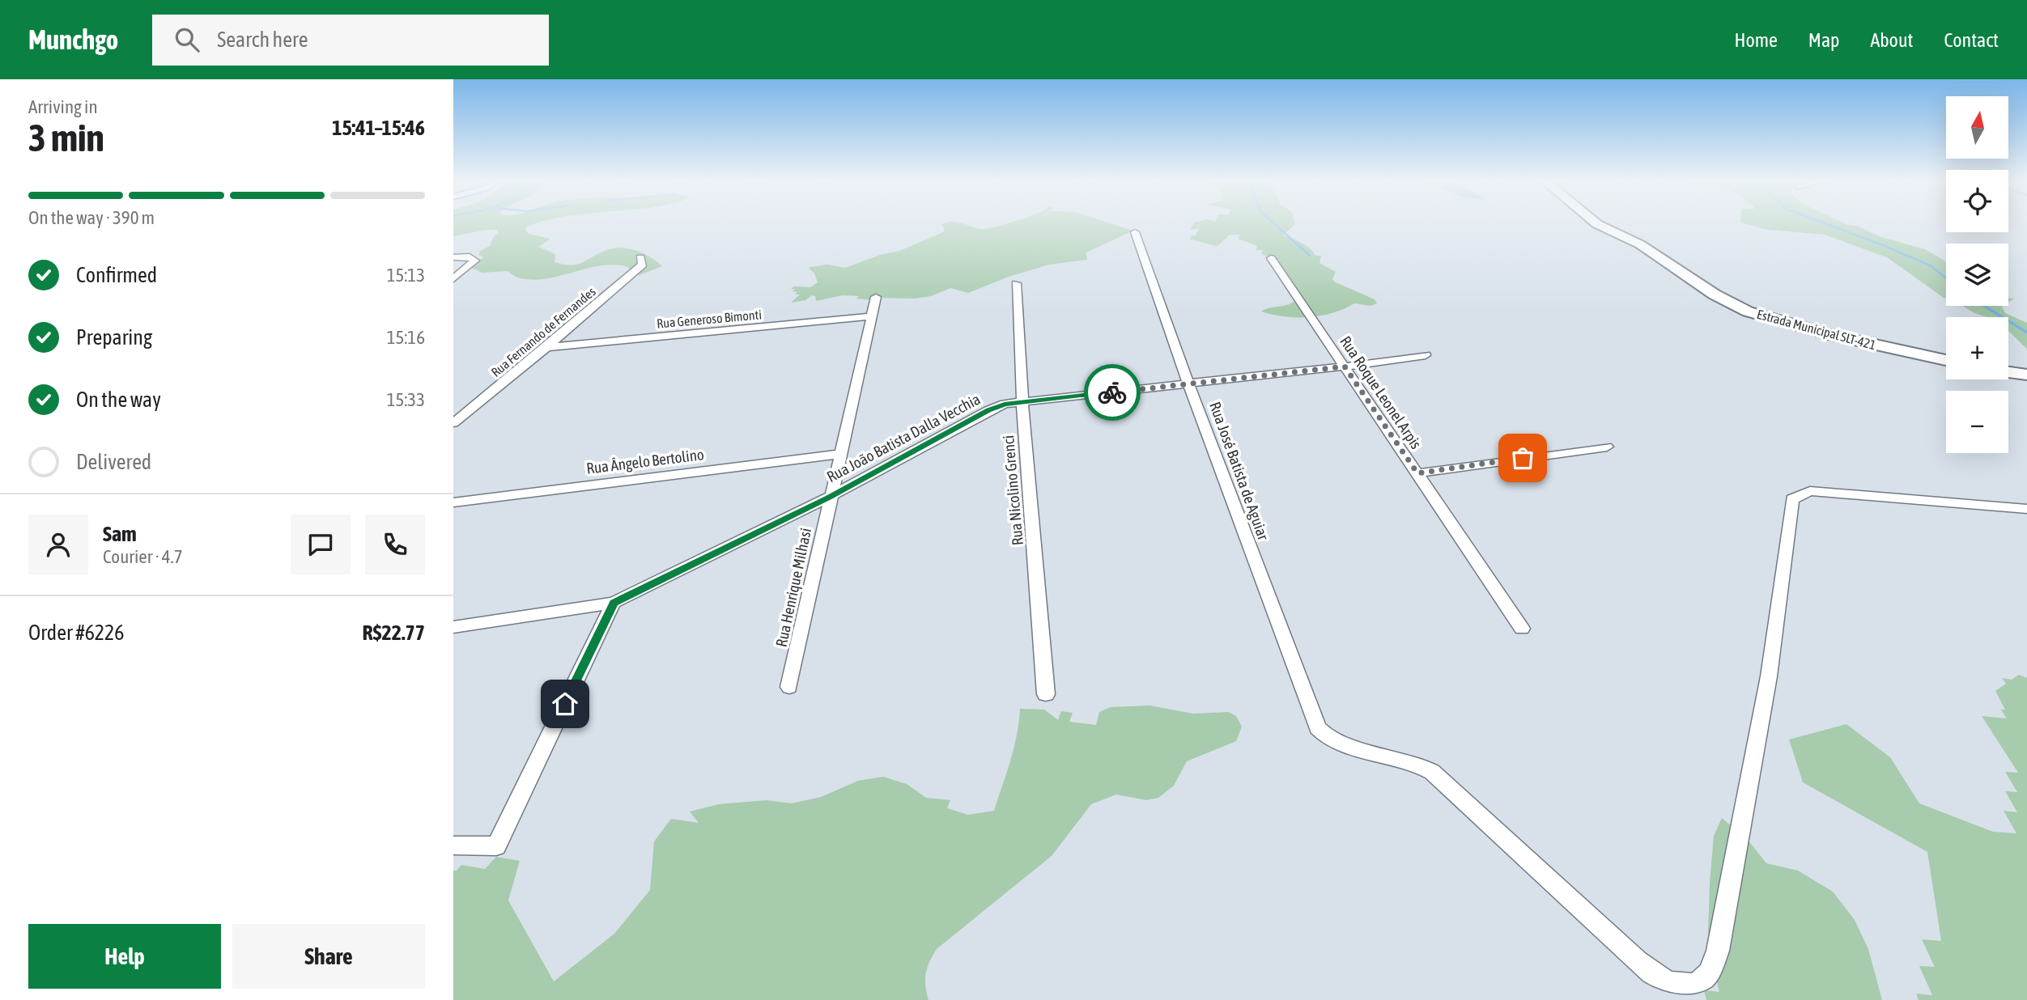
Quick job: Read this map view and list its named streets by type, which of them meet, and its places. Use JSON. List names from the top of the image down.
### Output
{
  "streets": {
    "street": [
      "Rua Generoso Bimonti",
      "Estrada Municipal SLT-421",
      "Rua Fernando de Fernandes",
      "Rua Roque Leonel Arpis",
      "Rua João Batista Dalla Vecchia",
      "Rua Ângelo Bertolino",
      "Rua José Batista de Aguiar",
      "Rua Nicolino Grenci",
      "Rua Henrique Milhasi"
    ]
  },
  "crossings": [
    ["Rua Generoso Bimonti", "Rua Fernando de Fernandes"],
    ["Rua Generoso Bimonti", "Rua Henrique Milhasi"],
    ["Rua Roque Leonel Arpis", "Rua João Batista Dalla Vecchia"],
    ["Rua João Batista Dalla Vecchia", "Rua José Batista de Aguiar"],
    ["Rua João Batista Dalla Vecchia", "Rua Nicolino Grenci"],
    ["Rua João Batista Dalla Vecchia", "Rua Henrique Milhasi"],
    ["Rua Ângelo Bertolino", "Rua Henrique Milhasi"]
  ],
  "north": "top",
  "page": {
    "header": "Munchgo",
    "search": "Search here",
    "nav": [
      "Home",
      "Map",
      "About",
      "Contact"
    ],
    "heading": ["3 min", "Arriving in", "15:41–15:46"],
    "panel": [
      "Sam",
      "Courier · 4.7",
      "Order #6226",
      "R$22.77"
    ],
    "map_buttons": ["+", "−"],
    "bar": "On the way · 390 m",
    "list": [
      ["Confirmed", "15:13"],
      ["Preparing", "15:16"],
      ["On the way", "15:33"],
      "Delivered"
    ],
    "buttons": ["Help", "Share"]
  }
}
